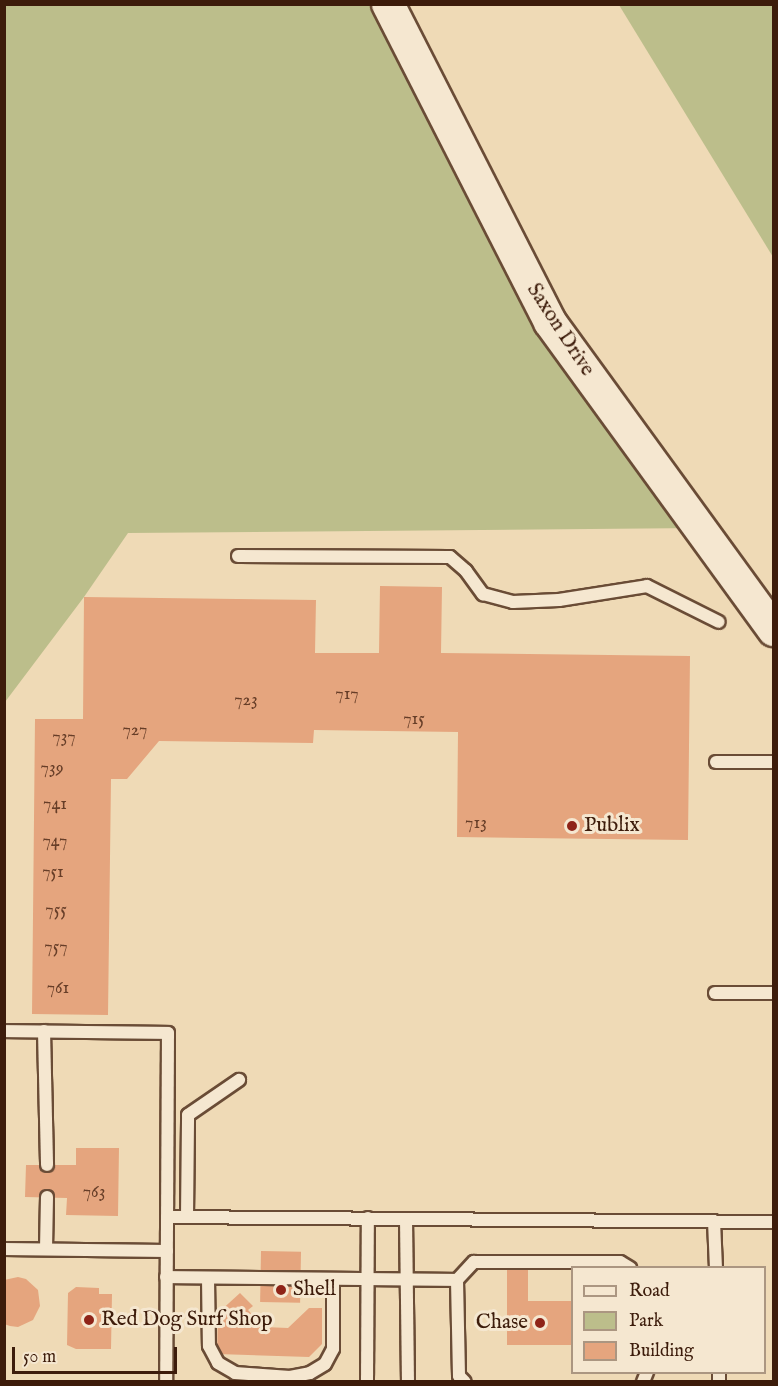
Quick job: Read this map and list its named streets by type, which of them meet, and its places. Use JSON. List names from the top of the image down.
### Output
{
  "streets": {
    "street": ["Saxon Drive"]
  },
  "places": [
    "Publix",
    "Shell",
    "Red Dog Surf Shop",
    "Chase"
  ],
  "house_numbers": [
    "717",
    "723",
    "715",
    "727",
    "737",
    "739",
    "741",
    "713",
    "747",
    "751",
    "755",
    "757",
    "761",
    "763"
  ],
  "legend": ["Road", "Park", "Building"],
  "scale_bar": "50 m"
}
